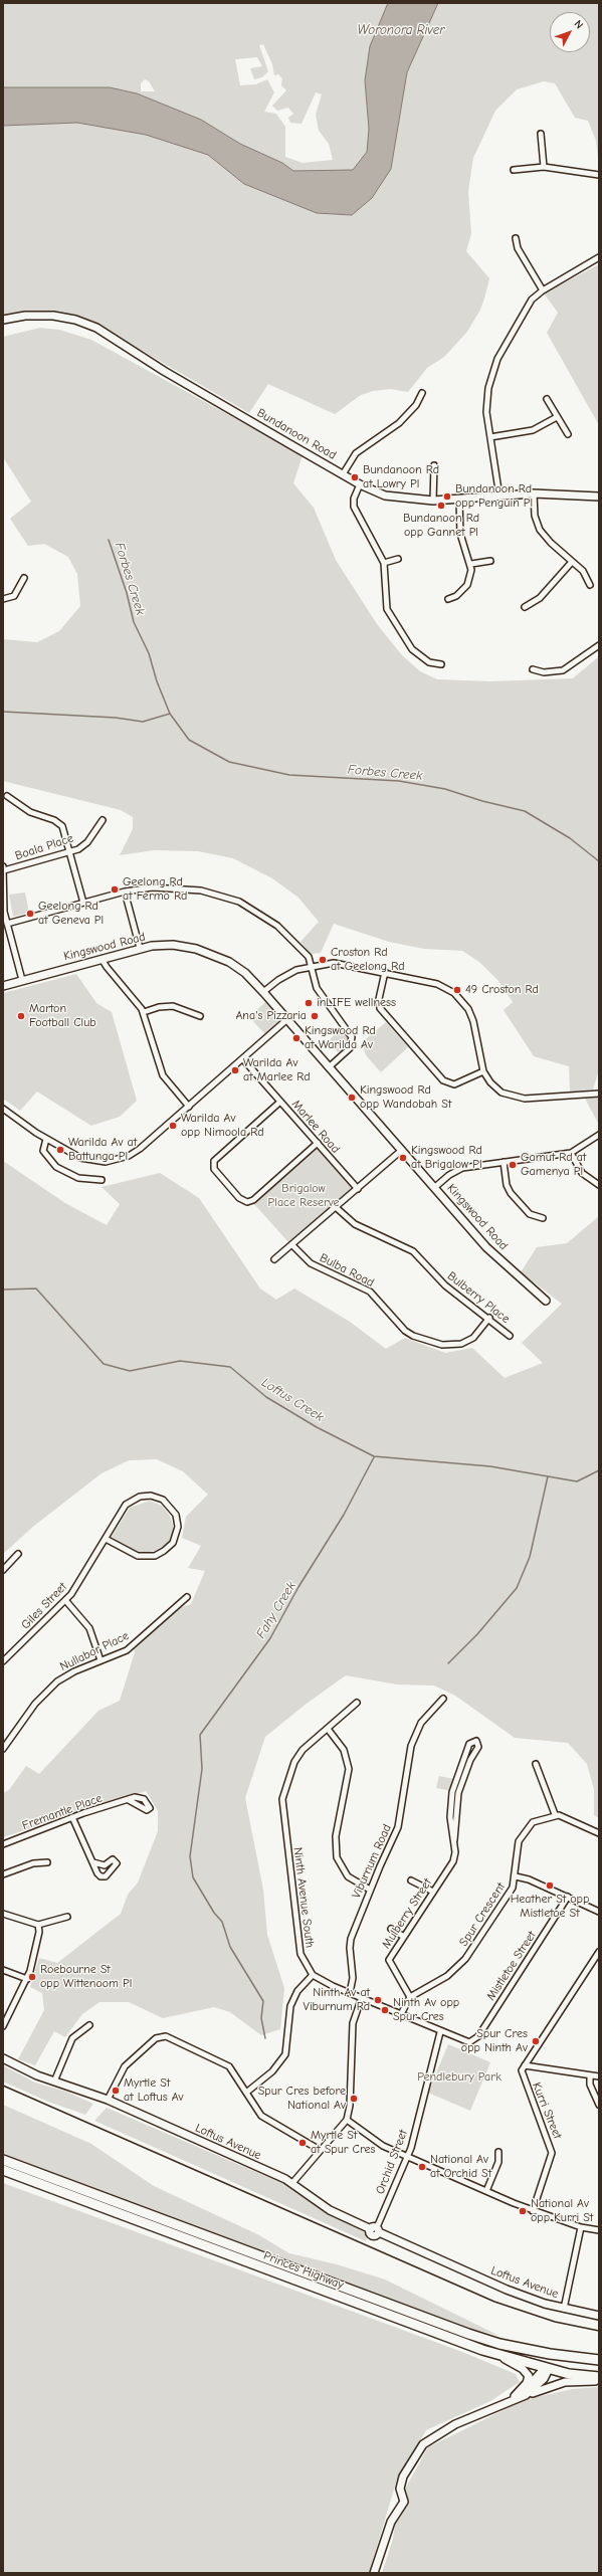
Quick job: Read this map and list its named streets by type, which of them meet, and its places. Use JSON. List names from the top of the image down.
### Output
{
  "streets": {
    "highway": ["Princes Highway"],
    "street": [
      "Bundanoon Road",
      "Boala Place",
      "Kingswood Road",
      "Marlee Road",
      "Bulba Road",
      "Bulberry Place",
      "Giles Street",
      "Nullabor Place",
      "Fremantle Place",
      "Viburnum Road",
      "Ninth Avenue South",
      "Mulberry Street",
      "Spur Crescent",
      "Mistletoe Street",
      "Kurri Street",
      "Loftus Avenue",
      "Orchid Street"
    ]
  },
  "crossings": [
    ["Bulba Road", "Bulberry Place"],
    ["Mulberry Street", "Spur Crescent"],
    ["Mistletoe Street", "Orchid Street"],
    ["Loftus Avenue", "Orchid Street"]
  ],
  "water": [
    "Woronora River",
    "Forbes Creek",
    "Loftus Creek",
    "Fahy Creek"
  ],
  "parks": ["Brigalow Place Reserve", "Pendlebury Park"],
  "places": [
    "Bundanoon Rd at Lowry Pl",
    "Bundanoon Rd opp Penguin Pl",
    "Bundanoon Rd opp Gannet Pl",
    "Geelong Rd at Fermo Rd",
    "Geelong Rd at Geneva Pl",
    "Croston Rd at Geelong Rd",
    "49 Croston Rd",
    "inLIFE wellness",
    "Marton Football Club",
    "Ana's Pizzaria",
    "Kingswood Rd at Warilda Av",
    "Warilda Av at Marlee Rd",
    "Kingswood Rd opp Wandobah St",
    "Warilda Av opp Nimoola Rd",
    "Warilda Av at Battunga Pl",
    "Kingswood Rd at Brigalow Pl",
    "Gamut Rd at Gamenya Pl",
    "Heather St opp Mistletoe St",
    "Roebourne St opp Wittenoom Pl",
    "Ninth Av at Viburnum Rd",
    "Ninth Av opp Spur Cres",
    "Spur Cres opp Ninth Av",
    "Myrtle St at Loftus Av",
    "Spur Cres before National Av",
    "Myrtle St at Spur Cres",
    "National Av at Orchid St",
    "National Av opp Kurri St"
  ],
  "north": "top right"
}
